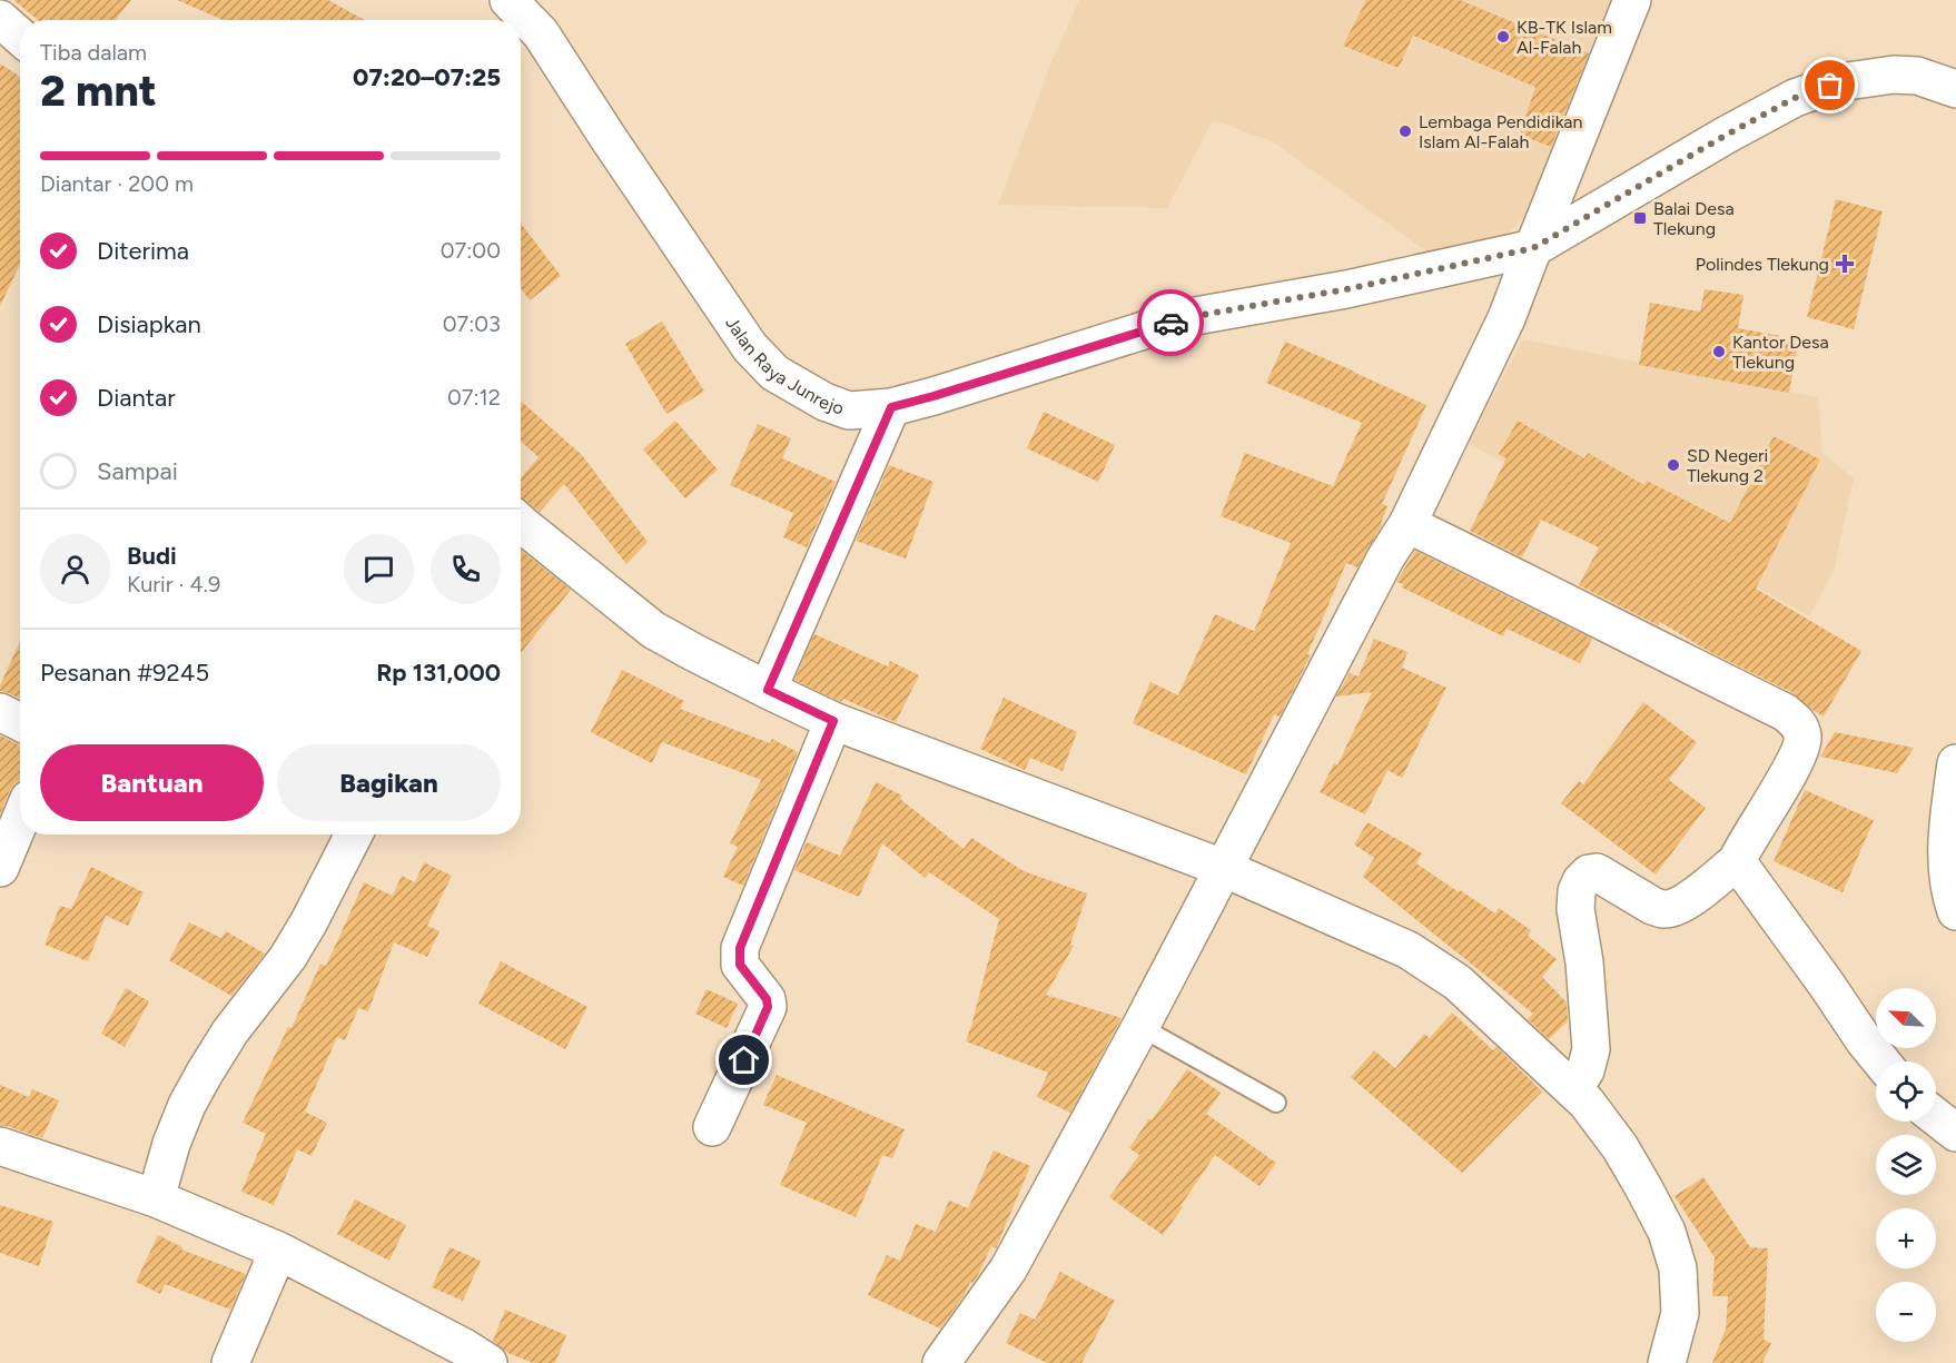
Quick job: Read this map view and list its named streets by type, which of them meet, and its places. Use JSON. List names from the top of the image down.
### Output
{
  "streets": {
    "street": ["Jalan Raya Junrejo"]
  },
  "places": {
    "other": [
      "KB-TK Islam Al-Falah",
      "Lembaga Pendidikan Islam Al-Falah",
      "Kantor Desa Tlekung",
      "SD Negeri Tlekung 2"
    ],
    "transit": ["Balai Desa Tlekung"],
    "health": ["Polindes Tlekung"]
  },
  "north": "top left",
  "page": {
    "heading": ["2 mnt", "Tiba dalam", "07:20–07:25"],
    "panel": [
      "Budi",
      "Kurir · 4.9",
      "Pesanan #9245",
      "Rp 131,000"
    ],
    "bar": "Diantar · 200 m",
    "list": [
      ["Diterima", "07:00"],
      ["Disiapkan", "07:03"],
      ["Diantar", "07:12"],
      "Sampai"
    ],
    "buttons": ["Bantuan", "Bagikan"],
    "map_buttons": ["+", "−"]
  }
}
